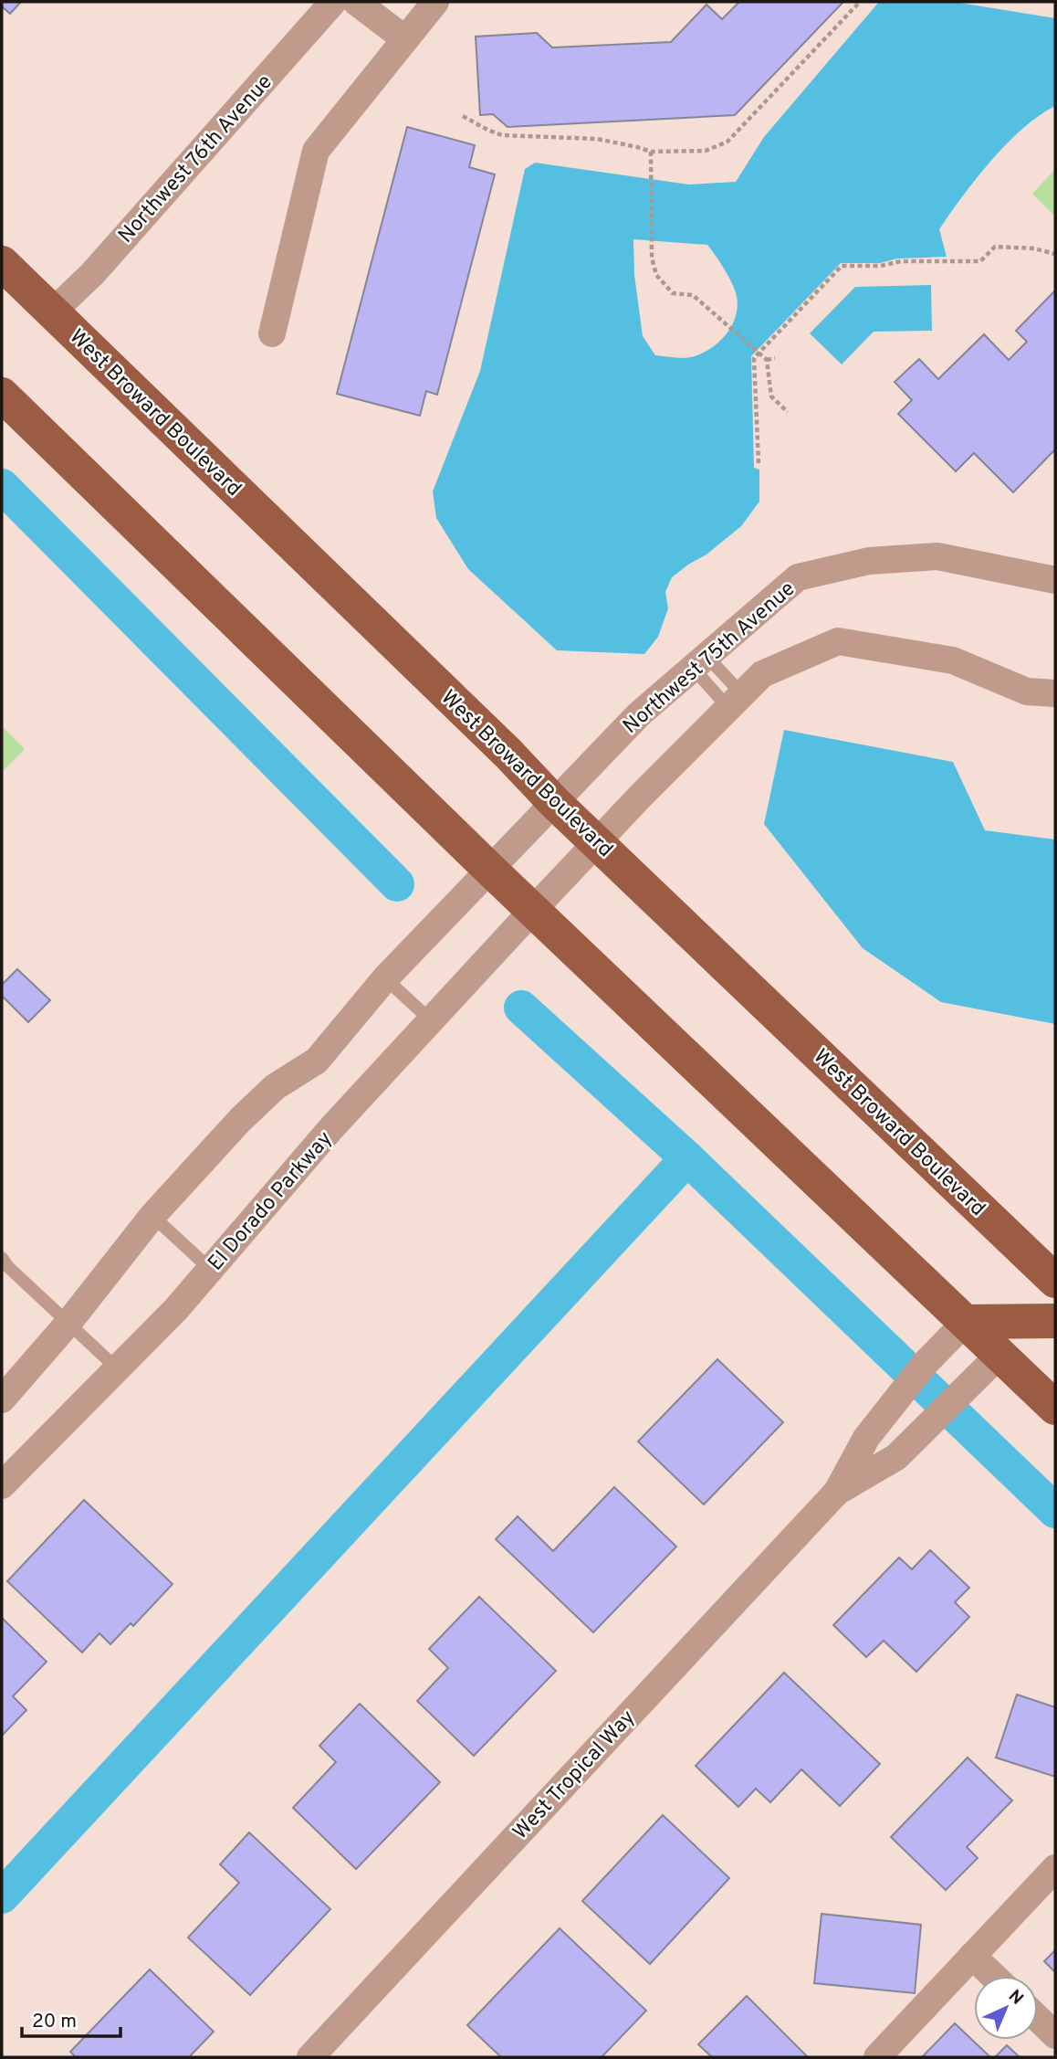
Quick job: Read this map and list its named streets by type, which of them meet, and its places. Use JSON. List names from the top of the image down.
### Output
{
  "streets": {
    "main road": ["West Broward Boulevard"],
    "street": [
      "Northwest 76th Avenue",
      "Northwest 75th Avenue",
      "El Dorado Parkway",
      "West Tropical Way"
    ]
  },
  "crossings": [
    ["Northwest 76th Avenue", "West Broward Boulevard"],
    ["West Broward Boulevard", "Northwest 75th Avenue"]
  ],
  "scale_bar": "20 m",
  "north": "top right"
}
